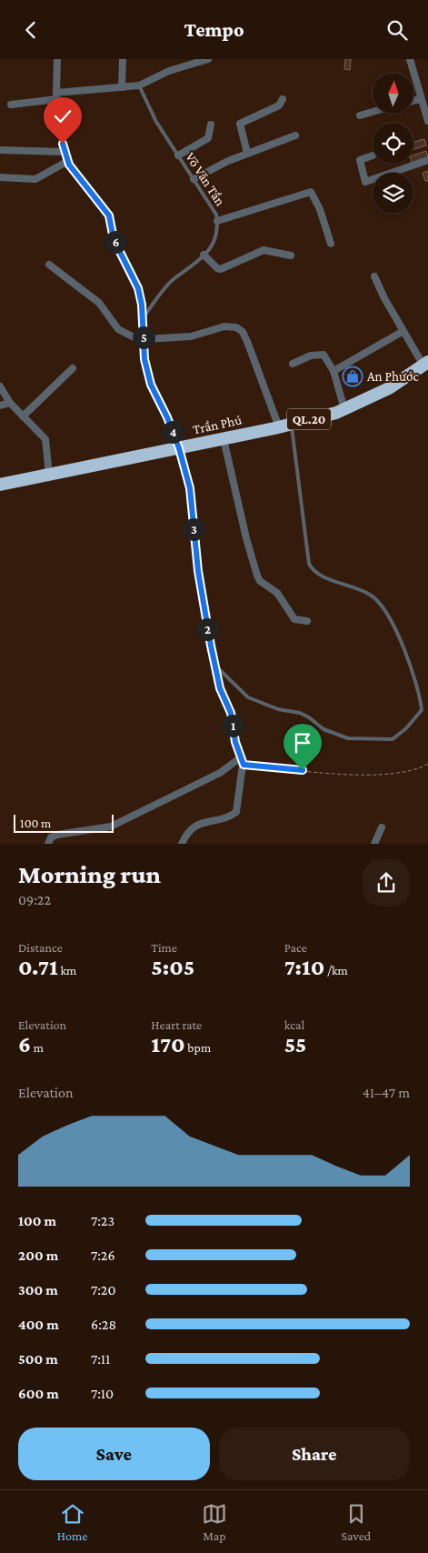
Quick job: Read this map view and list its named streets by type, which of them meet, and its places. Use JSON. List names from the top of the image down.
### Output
{
  "streets": {
    "highway": ["QL.20", "Trần Phú"],
    "lane": ["Võ Văn Tần"]
  },
  "places": {
    "shop": ["An Phước"]
  },
  "scale_bar": "100 m",
  "north": "top",
  "page": {
    "header": "Tempo",
    "pins": [
      "6",
      "5",
      "4",
      "3",
      "2",
      "1"
    ],
    "scale": "100 m",
    "heading": ["Morning run", "09:22"],
    "stats": [
      ["Distance", "0.71 km"],
      ["Time", "5:05"],
      ["Pace", "7:10 /km"],
      ["Elevation", "6 m"],
      ["Heart rate", "170 bpm"],
      ["kcal", "55"]
    ],
    "chart": ["Elevation", "41–47 m"],
    "list": [
      {
        "name": "100 m",
        "note": "7:23"
      },
      {
        "name": "200 m",
        "note": "7:26"
      },
      {
        "name": "300 m",
        "note": "7:20"
      },
      {
        "name": "400 m",
        "note": "6:28"
      },
      {
        "name": "500 m",
        "note": "7:11"
      },
      {
        "name": "600 m",
        "note": "7:10"
      }
    ],
    "buttons": ["Save", "Share"],
    "tabs": ["Home", "Map", "Saved"]
  }
}
